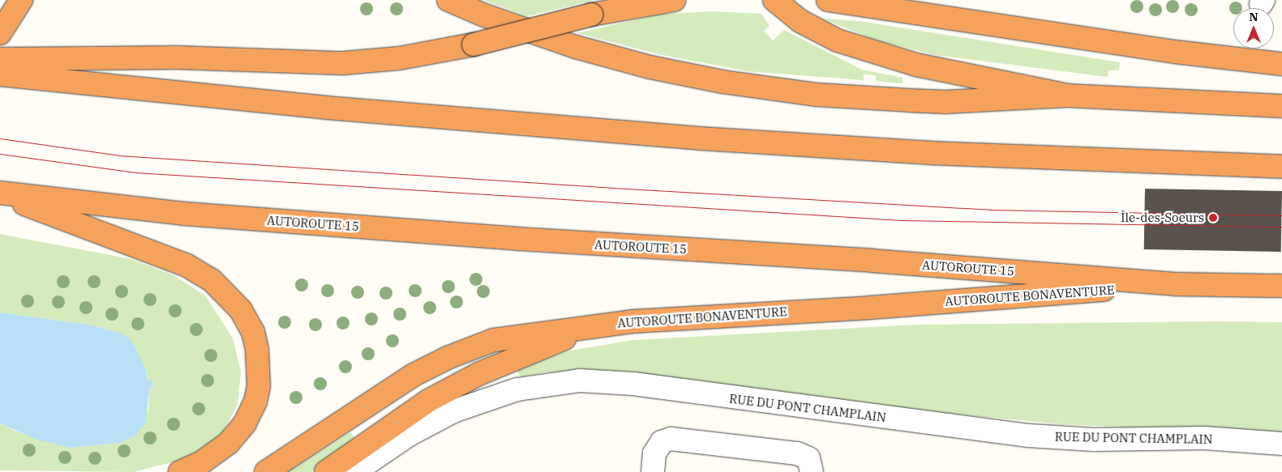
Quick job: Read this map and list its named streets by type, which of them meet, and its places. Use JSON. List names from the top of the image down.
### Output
{
  "streets": {
    "highway": ["AUTOROUTE 15", "AUTOROUTE BONAVENTURE"],
    "street": ["RUE DU PONT CHAMPLAIN"]
  },
  "crossings": [
    ["AUTOROUTE 15", "AUTOROUTE BONAVENTURE"]
  ],
  "places": ["Île-des-Soeurs"],
  "north": "top"
}
